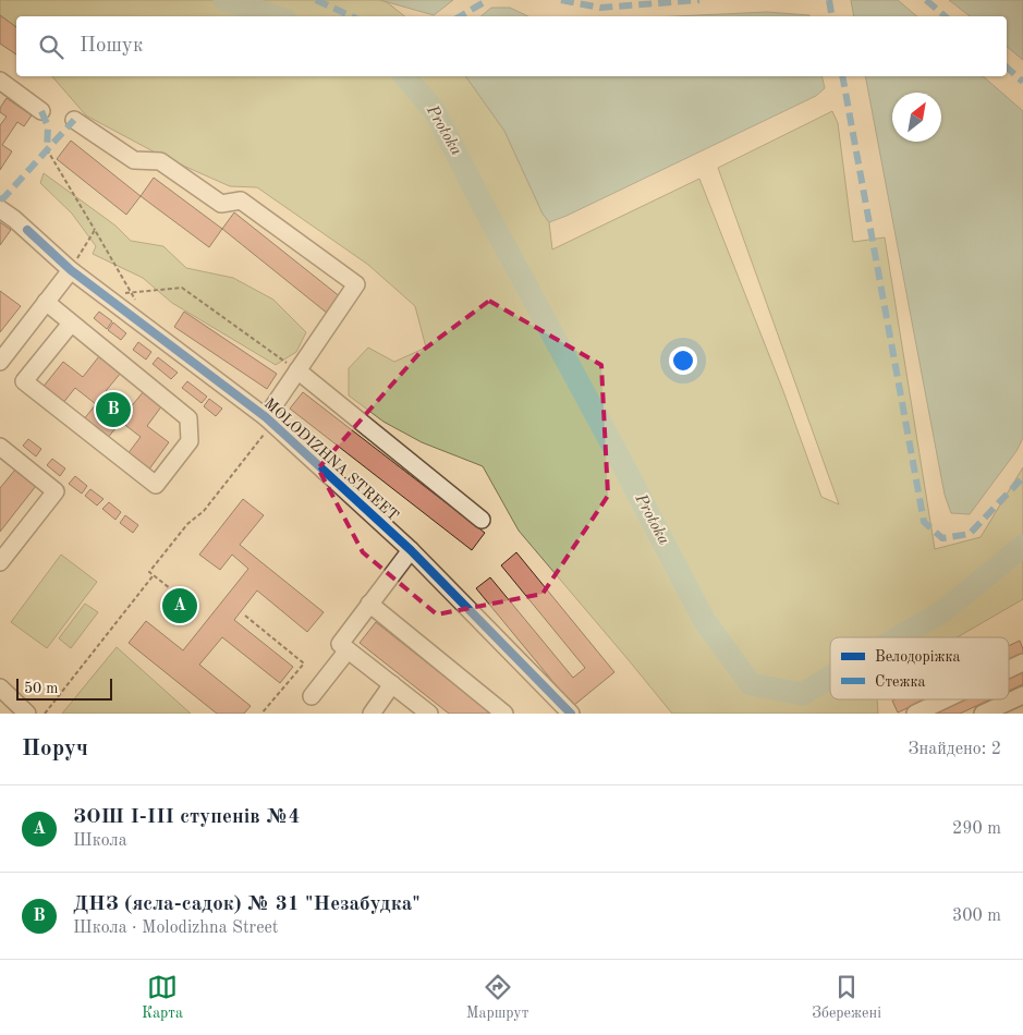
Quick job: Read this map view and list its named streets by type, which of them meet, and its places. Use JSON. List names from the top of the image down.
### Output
{
  "streets": {
    "street": ["MOLODIZHNA STREET"]
  },
  "water": ["Protoka"],
  "legend": ["Велодоріжка", "Стежка"],
  "scale_bar": "50 m",
  "north": "top right",
  "page": {
    "search": "Пошук",
    "pins": ["B", "A"],
    "scale": "50 m",
    "heading": ["Поруч", "Знайдено: 2"],
    "list": [
      {
        "mark": "A",
        "name": "ЗОШ І-ІІІ ступенів №4",
        "note": "Школа",
        "value": "290 m"
      },
      {
        "mark": "B",
        "name": "ДНЗ (ясла-садок) № 31 \"Незабудка\"",
        "note": "Школа · Molodizhna Street",
        "value": "300 m"
      }
    ],
    "nav": ["Карта", "Маршрут", "Збережені"]
  }
}
